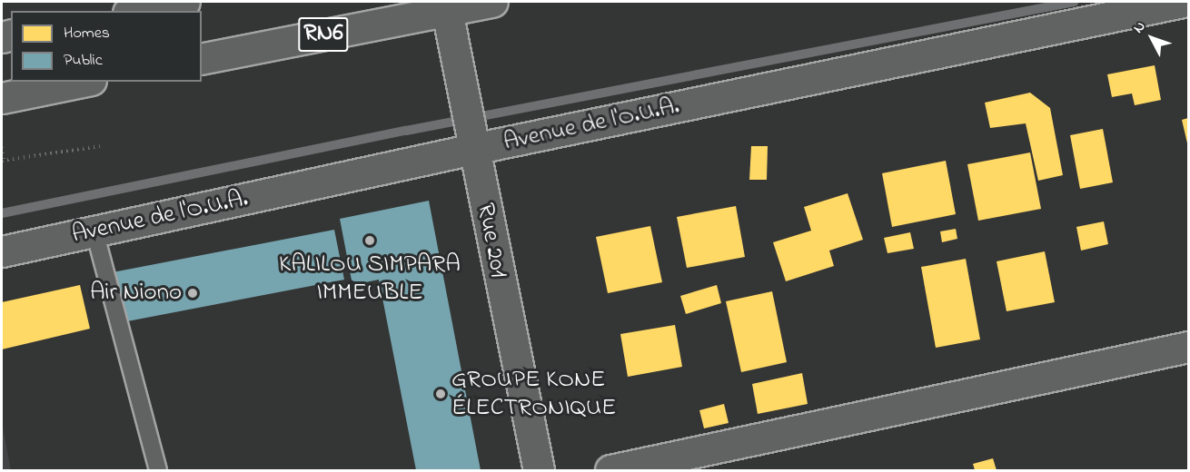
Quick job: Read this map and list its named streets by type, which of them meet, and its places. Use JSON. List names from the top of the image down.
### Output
{
  "streets": {
    "main road": ["RN6", "Avenue de l'O.U.A.", "Rue 201"]
  },
  "crossings": [
    ["RN6", "Rue 201"],
    ["Avenue de l'O.U.A.", "Rue 201"]
  ],
  "places": ["KALILOU SIMPARA IMMEUBLE", "Air Niono", "GROUPE KONE ÉLECTRONIQUE"],
  "legend": ["Homes", "Public"],
  "north": "top left"
}
